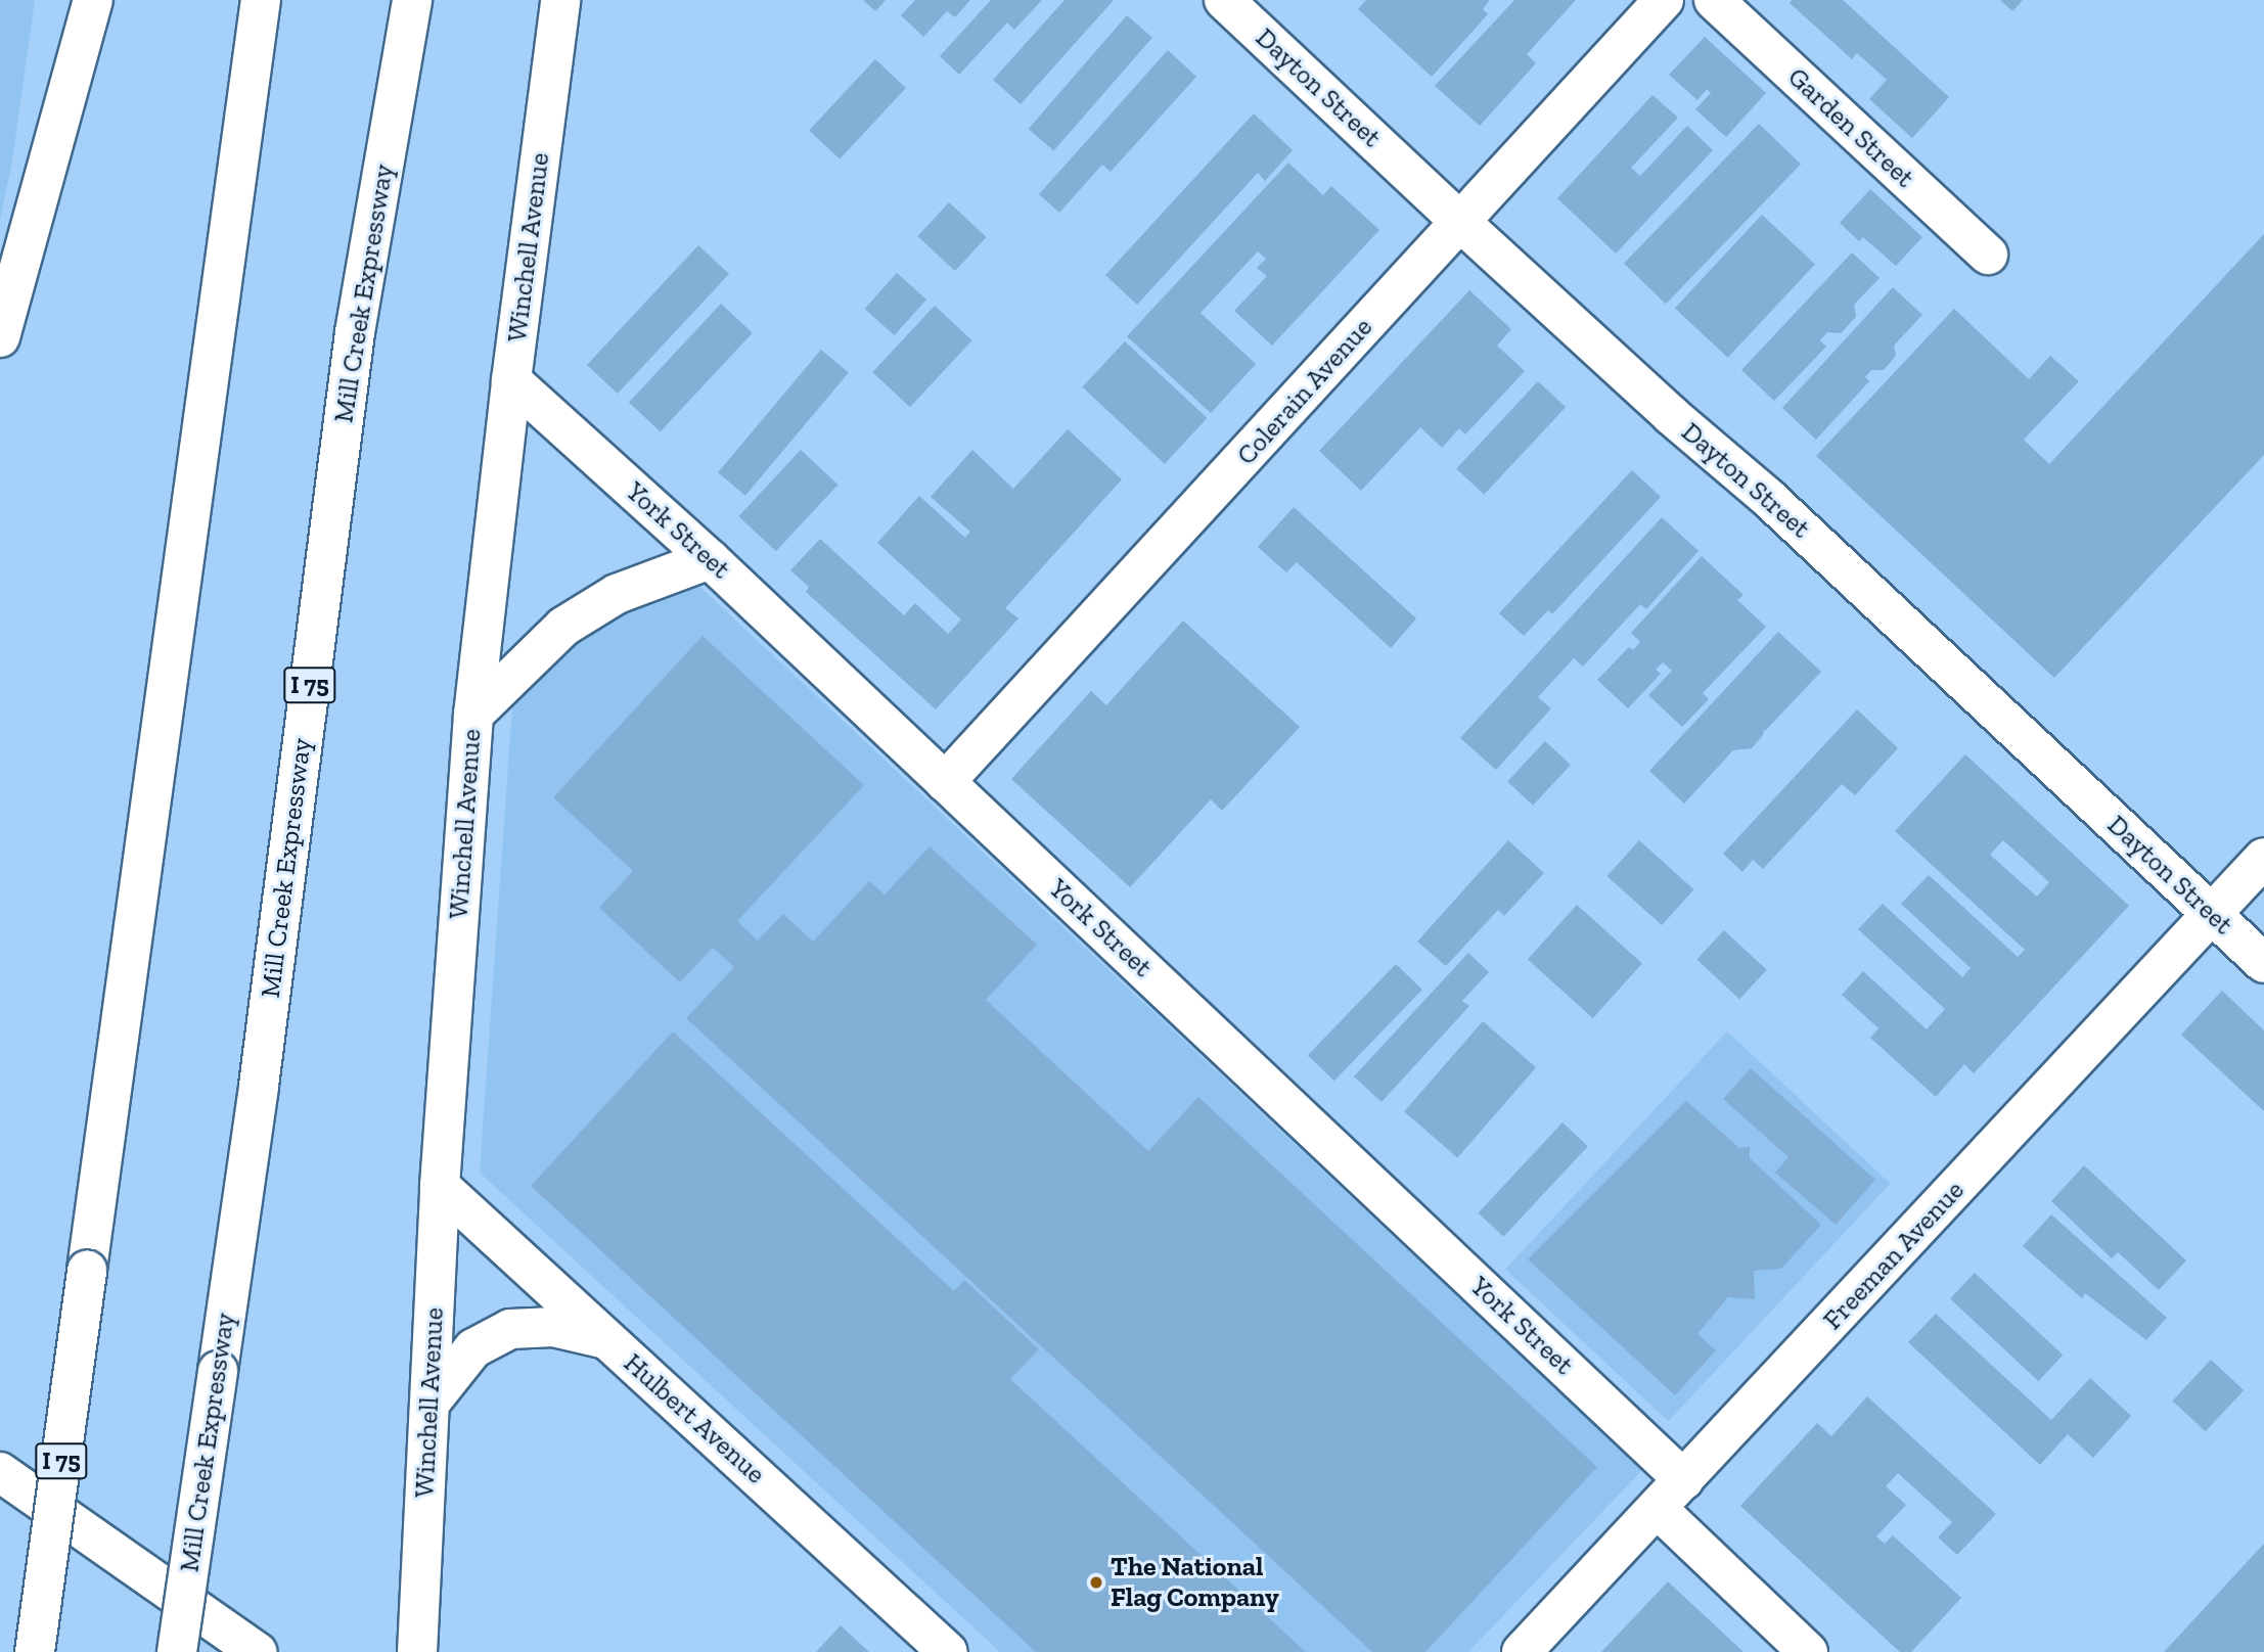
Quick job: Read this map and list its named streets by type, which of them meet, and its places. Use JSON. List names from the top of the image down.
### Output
{
  "streets": {
    "main road": [
      "Dayton Street",
      "Garden Street",
      "Winchell Avenue",
      "Mill Creek Expressway",
      "Colerain Avenue",
      "York Street",
      "I 75",
      "Freeman Avenue",
      "Hulbert Avenue"
    ]
  },
  "crossings": [
    ["Dayton Street", "Colerain Avenue"],
    ["Dayton Street", "Freeman Avenue"],
    ["Winchell Avenue", "York Street"],
    ["Winchell Avenue", "Hulbert Avenue"],
    ["Colerain Avenue", "York Street"],
    ["York Street", "Freeman Avenue"]
  ],
  "places": ["The National Flag Company"]
}
